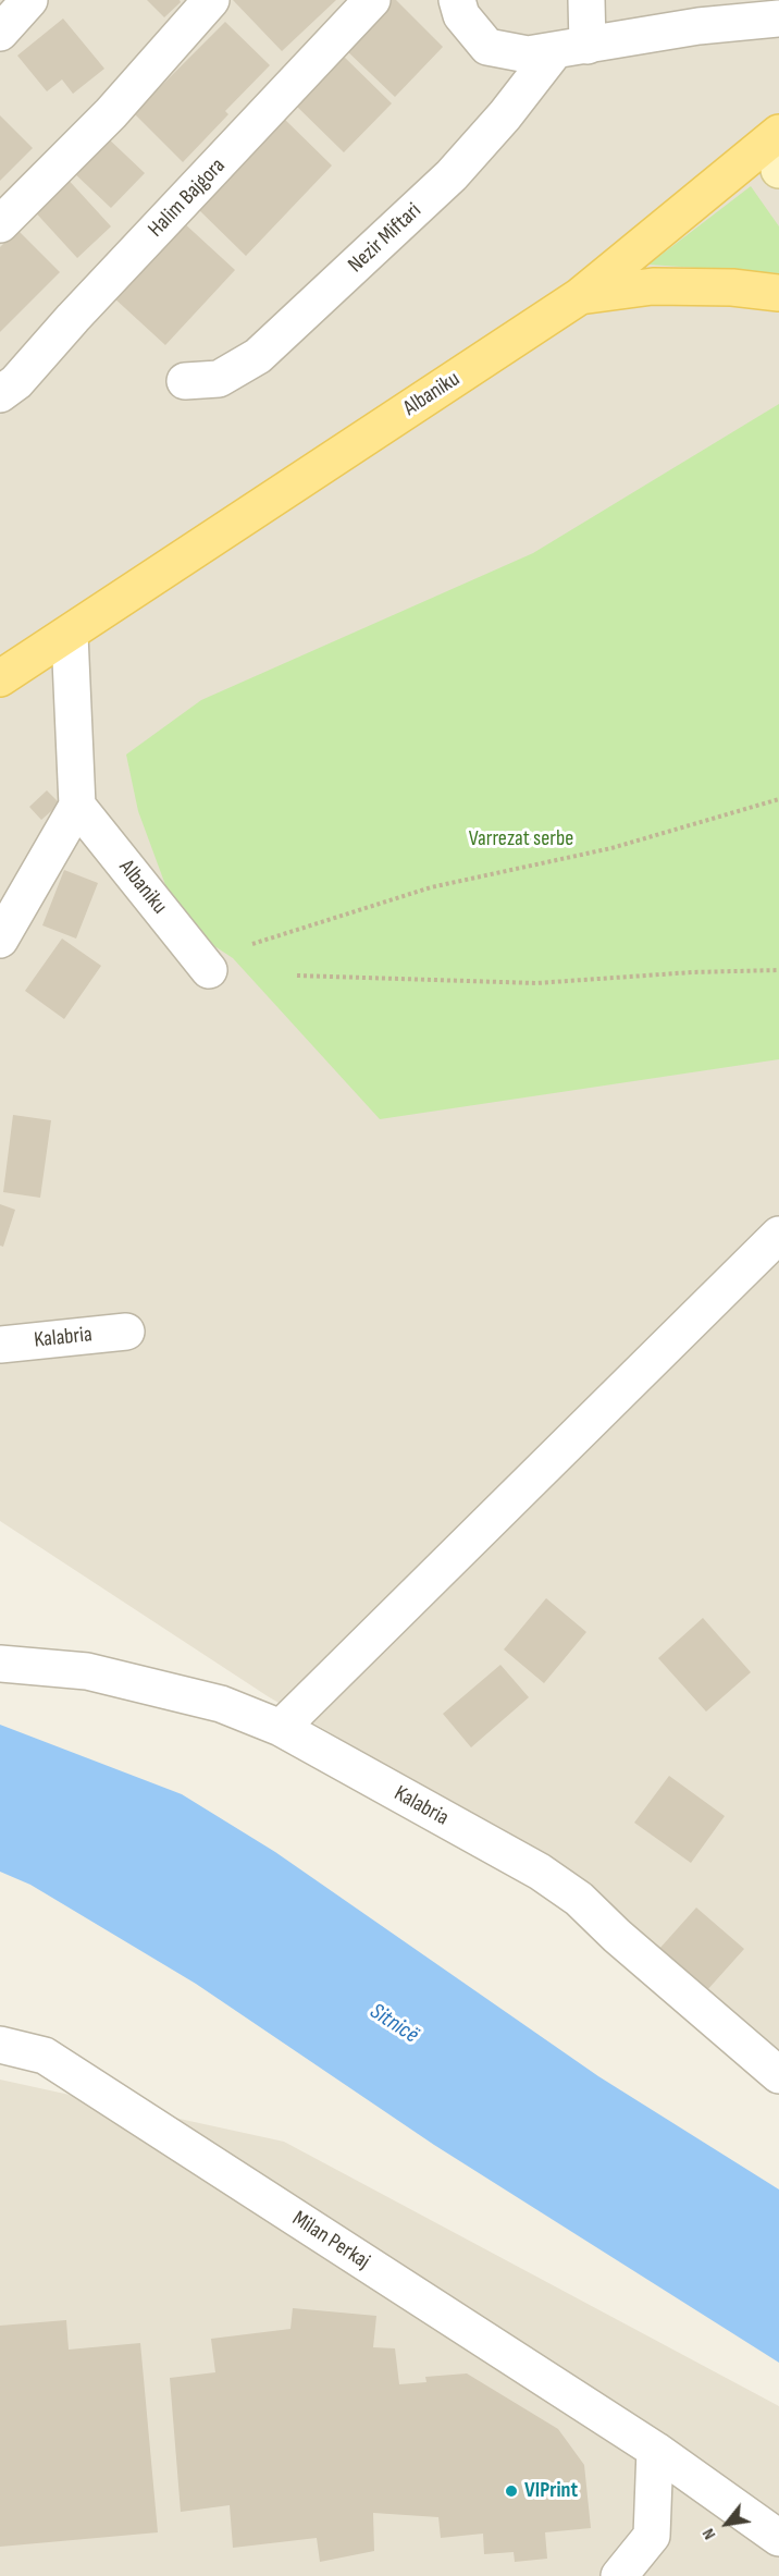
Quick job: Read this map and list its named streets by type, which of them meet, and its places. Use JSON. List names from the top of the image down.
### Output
{
  "streets": {
    "main road": ["Albaniku"],
    "street": [
      "Halim Bajgora",
      "Nezir Miftari",
      "Kalabria",
      "Milan Perkaj"
    ]
  },
  "water": ["Sitnicë"],
  "parks": ["Varrezat serbe"],
  "places": ["VIPrint"],
  "north": "bottom left"
}
